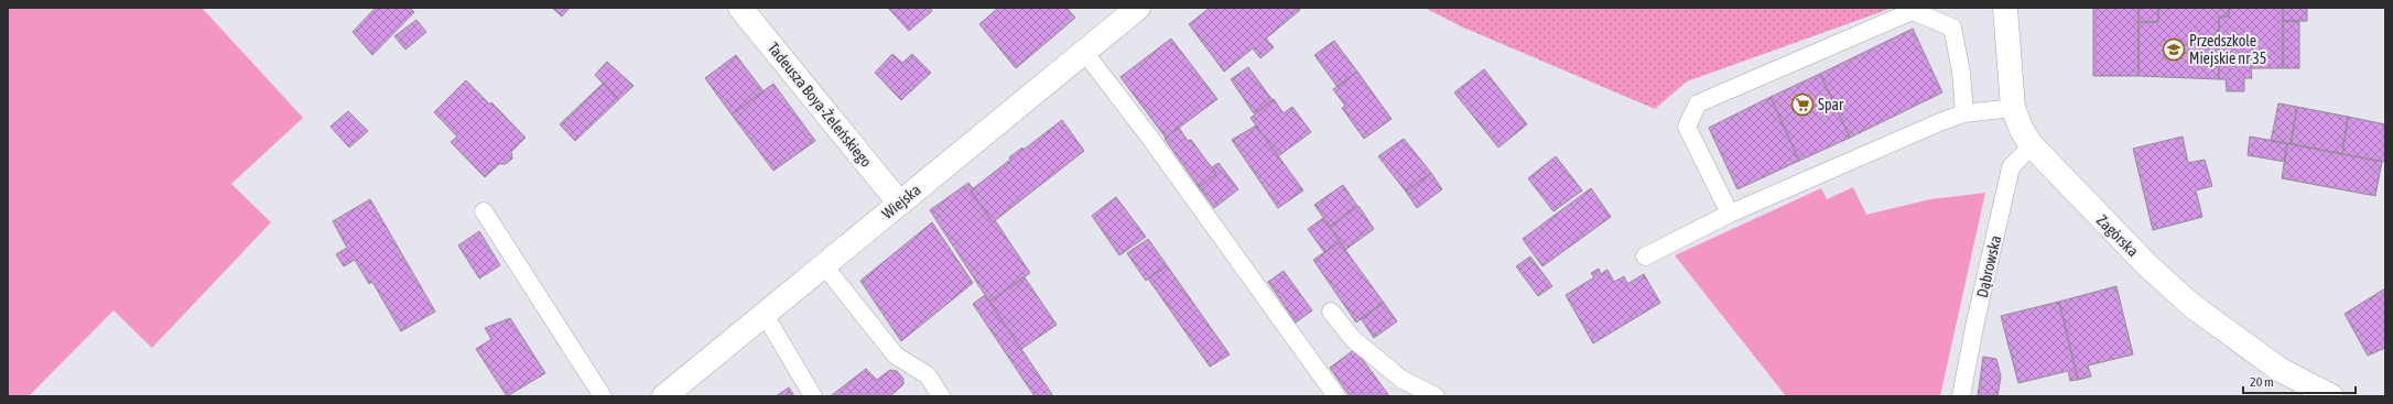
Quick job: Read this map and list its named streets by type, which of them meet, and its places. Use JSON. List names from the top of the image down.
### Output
{
  "streets": {
    "street": ["Tadeusza Boya-Żeleńskiego", "Wiejska", "Zagórska"],
    "lane": ["Dąbrowska"]
  },
  "crossings": [
    ["Tadeusza Boya-Żeleńskiego", "Wiejska"],
    ["Zagórska", "Dąbrowska"]
  ],
  "places": {
    "school or university": ["Przedszkole Miejskie nr 35"],
    "supermarket": ["Spar"]
  },
  "scale_bar": "20 m"
}
